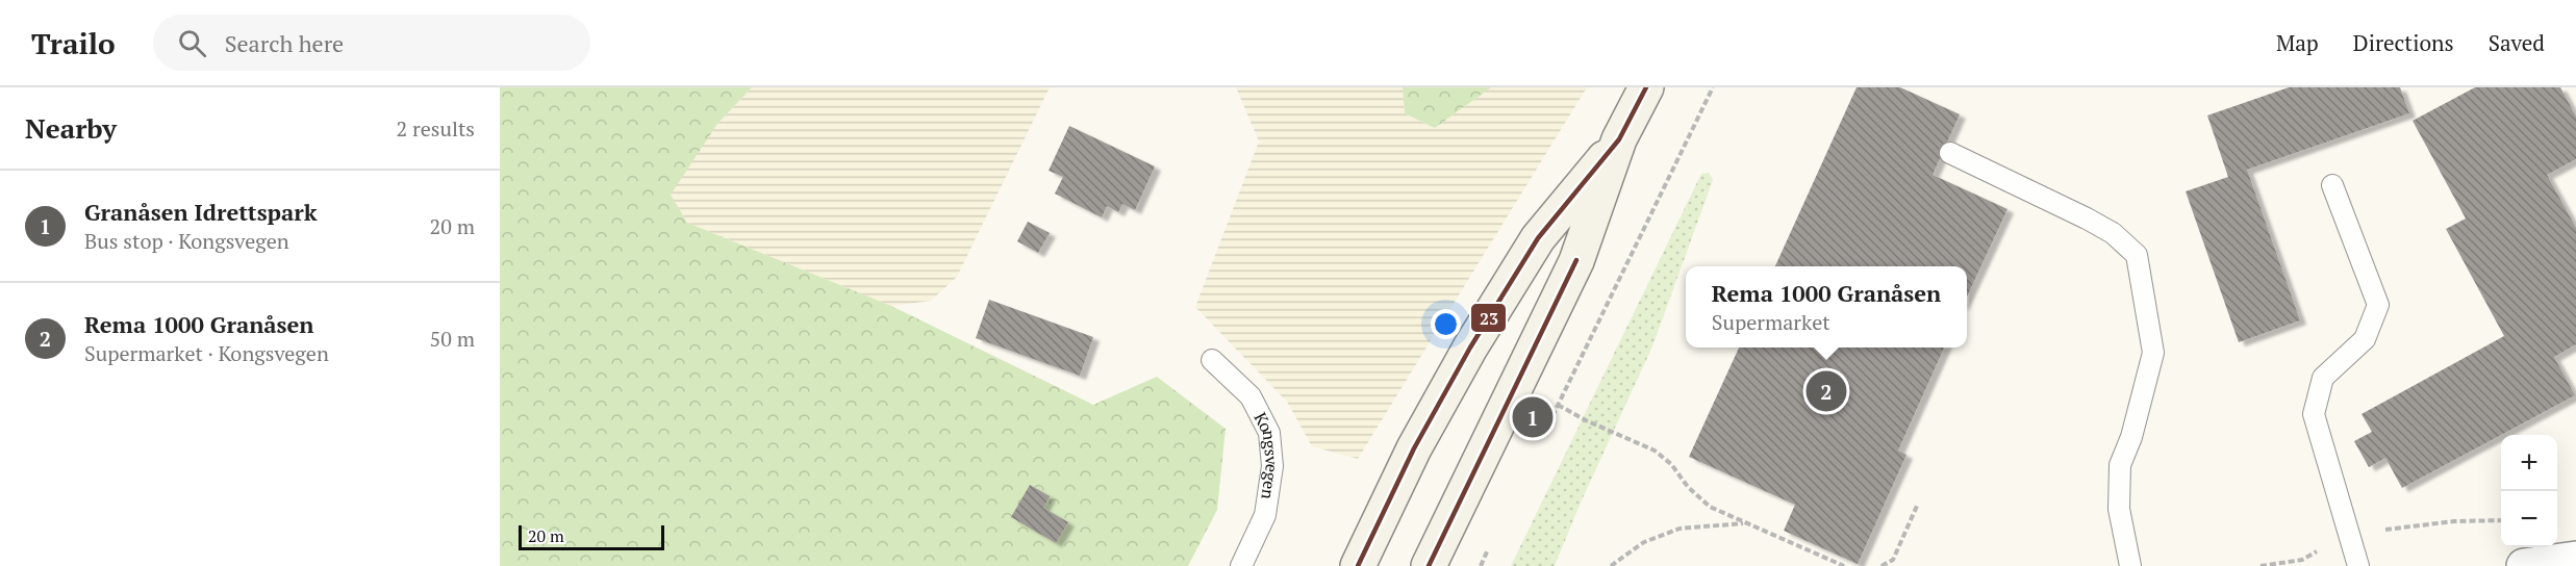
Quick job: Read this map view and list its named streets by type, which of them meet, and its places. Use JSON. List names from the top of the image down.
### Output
{
  "streets": {
    "lane": ["Kongsvegen"]
  },
  "lines": ["transit line 23"],
  "scale_bar": "20 m",
  "page": {
    "header": "Trailo",
    "search": "Search here",
    "nav": ["Map", "Directions", "Saved"],
    "heading": ["Nearby", "2 results"],
    "list": [
      {
        "mark": "1",
        "name": "Granåsen Idrettspark",
        "note": "Bus stop · Kongsvegen",
        "value": "20 m"
      },
      {
        "mark": "2",
        "name": "Rema 1000 Granåsen",
        "note": "Supermarket · Kongsvegen",
        "value": "50 m"
      }
    ],
    "popup": ["Rema 1000 Granåsen", "Supermarket"],
    "pins": ["2", "1"],
    "map_buttons": ["+", "−"],
    "scale": "20 m"
  }
}
